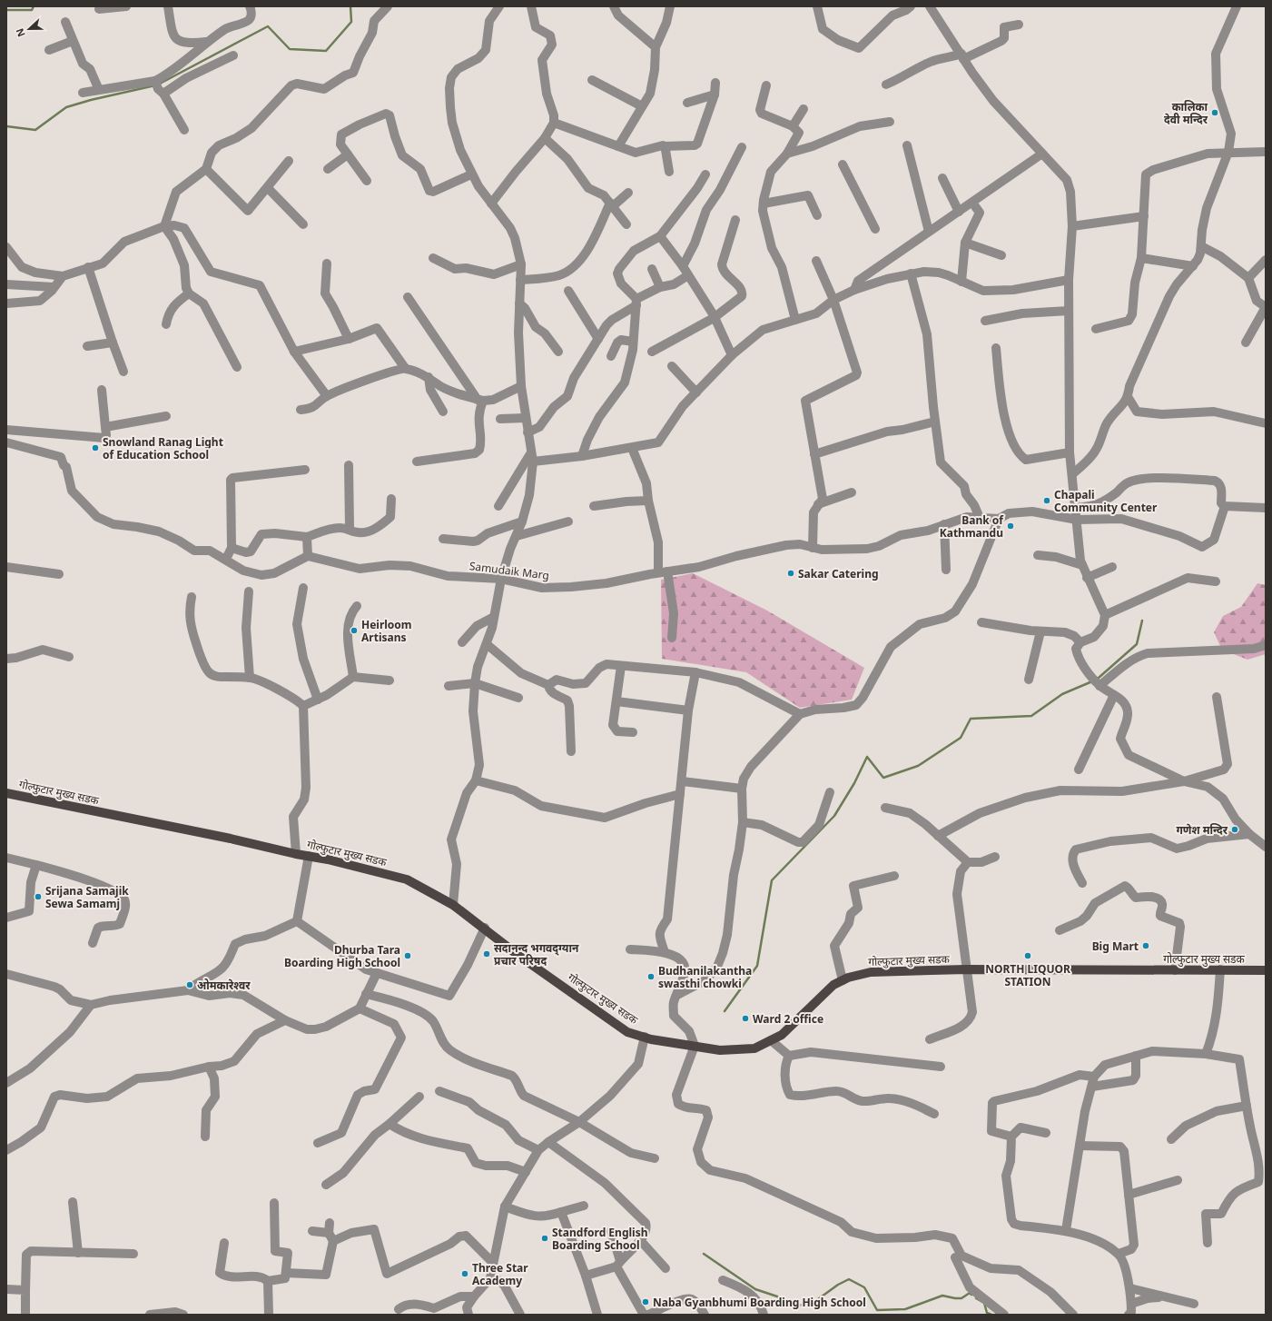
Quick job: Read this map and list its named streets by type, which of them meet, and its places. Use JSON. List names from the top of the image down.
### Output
{
  "streets": {
    "main road": ["गोल्फुटार मुख्य सडक"],
    "street": ["Samudaik Marg"]
  },
  "places": [
    "कालिका देवी मन्दिर",
    "Snowland Ranag Light of Education School",
    "Chapali Community Center",
    "Bank of Kathmandu",
    "Sakar Catering",
    "Heirloom Artisans",
    "गणेश मन्दिर",
    "Srijana Samajik Sewa Samamj",
    "Big Mart",
    "सदानन्द भगवद्ग्यान प्रचार परिषद",
    "Dhurba Tara Boarding High School",
    "NORTH LIQUOR STATION",
    "Budhanilakantha swasthi chowki",
    "ओमकारेश्वर",
    "Ward 2 office",
    "Standford English Boarding School",
    "Three Star Academy",
    "Naba Gyanbhumi Boarding High School"
  ],
  "north": "left"
}
